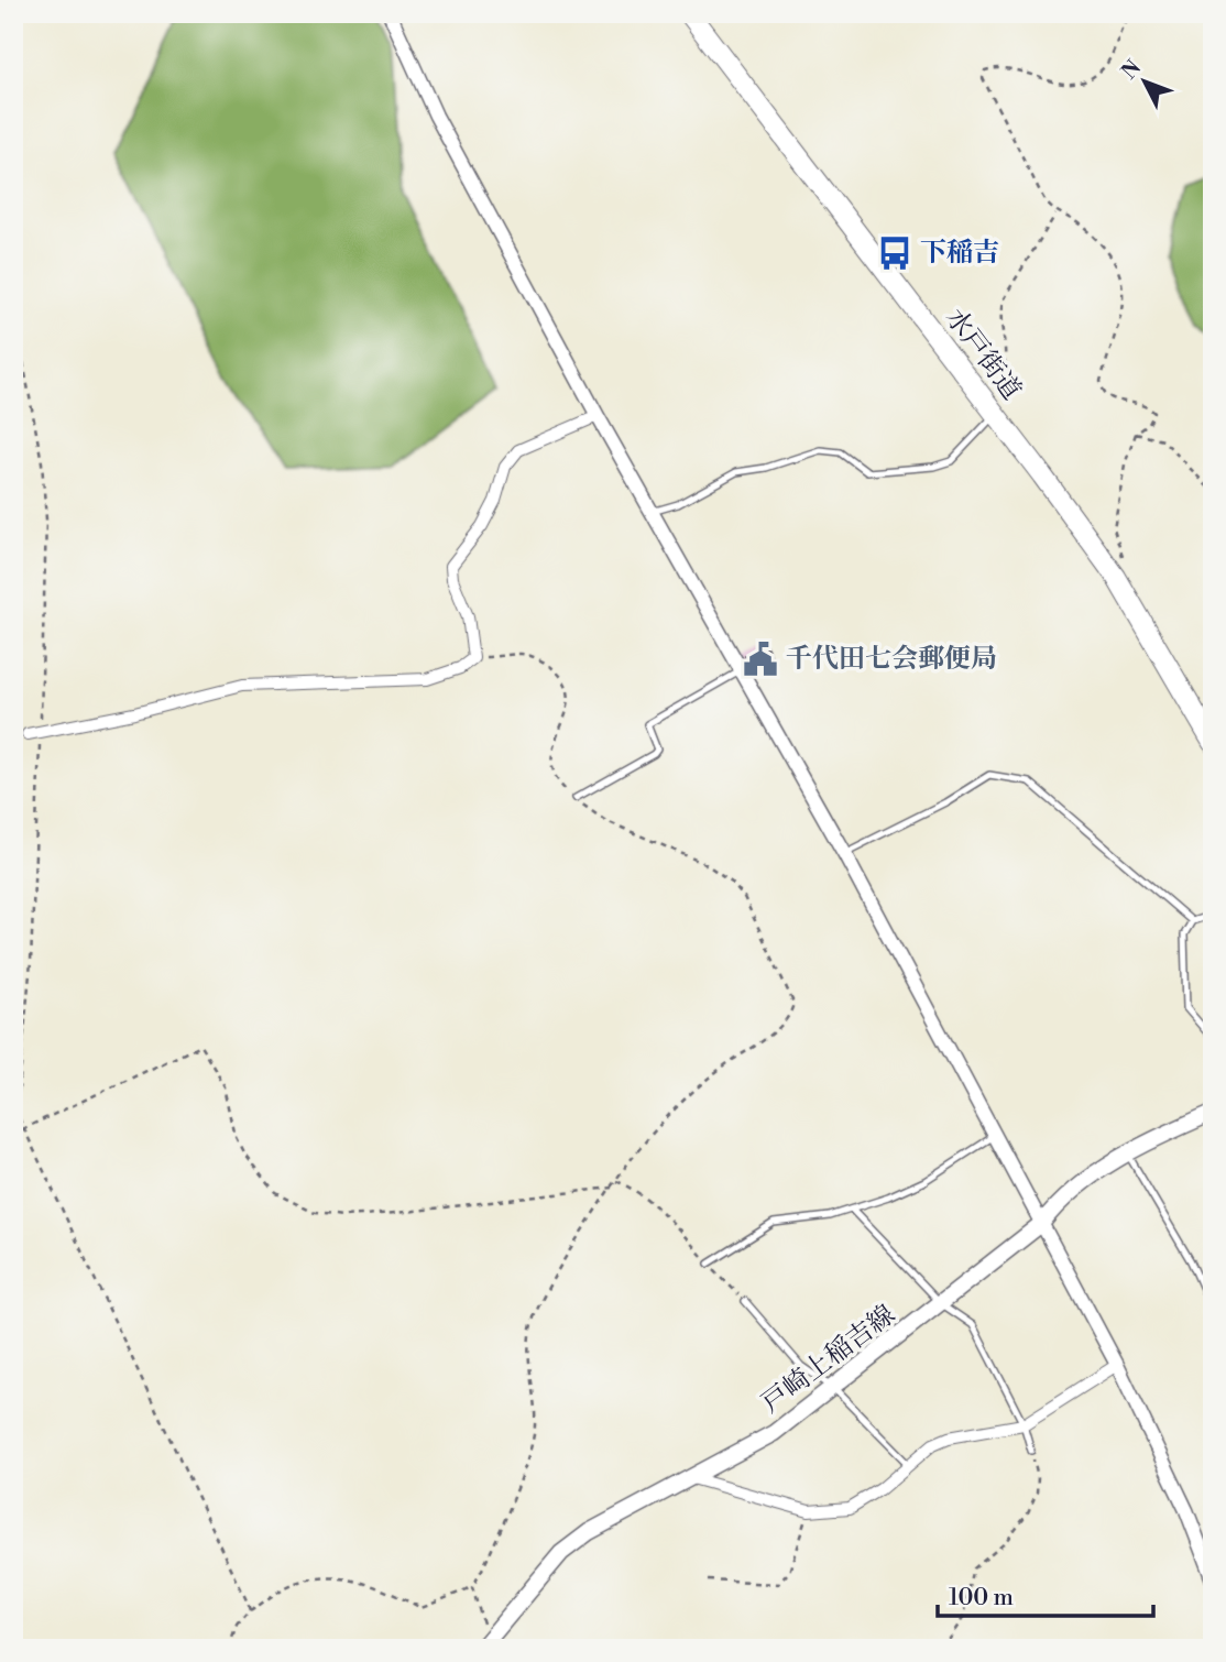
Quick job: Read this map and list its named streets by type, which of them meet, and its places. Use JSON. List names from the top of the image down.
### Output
{
  "streets": {
    "highway": ["水戸街道"],
    "main road": ["戸崎上稲吉線"]
  },
  "places": {
    "bus stop": ["下稲吉"],
    "public building": ["千代田七会郵便局"]
  },
  "scale_bar": "100 m",
  "north": "top left"
}
